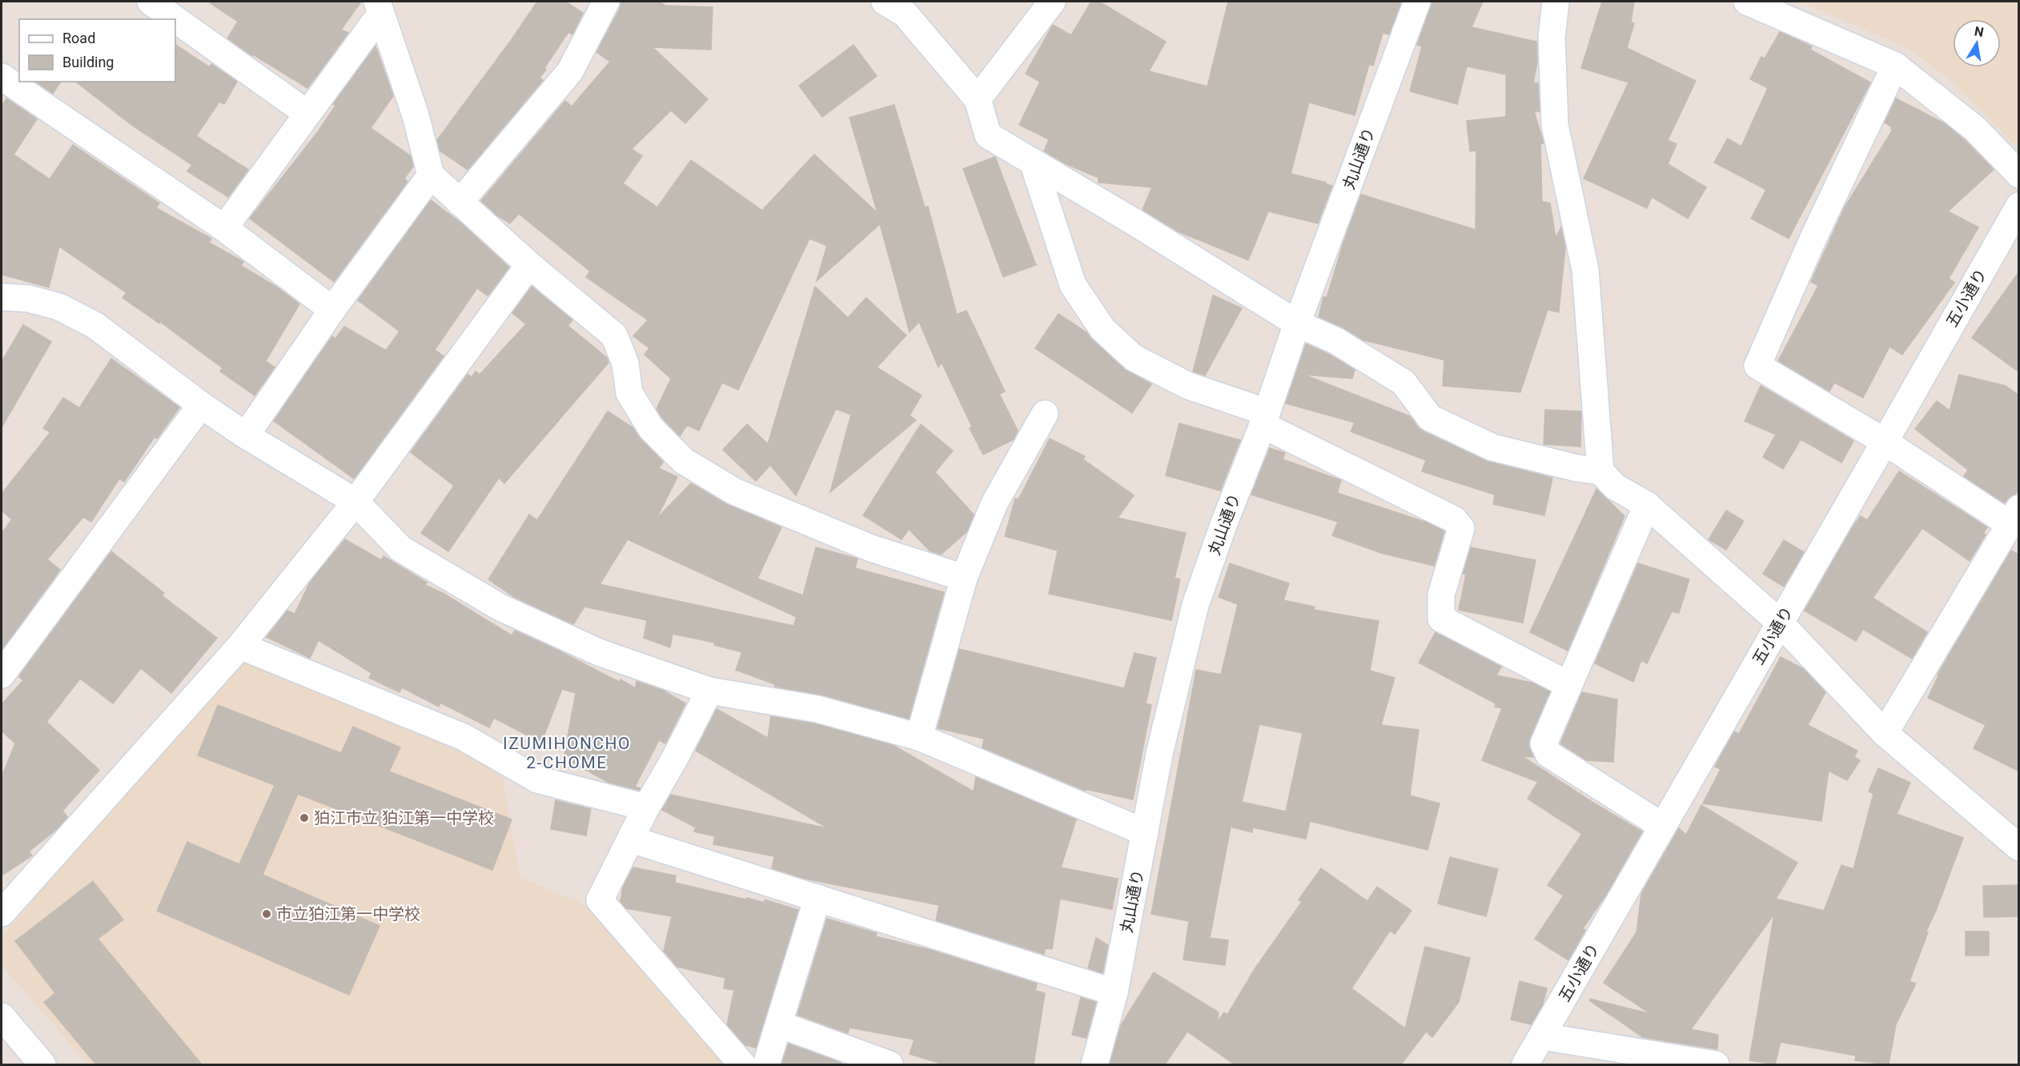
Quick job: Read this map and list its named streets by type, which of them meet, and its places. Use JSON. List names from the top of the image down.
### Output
{
  "streets": {
    "street": ["丸山通り", "五小通り"]
  },
  "districts": ["IZUMIHONCHO 2-CHOME"],
  "places": ["狛江市立 狛江第一中学校", "市立狛江第一中学校"],
  "legend": ["Road", "Building"],
  "north": "top"
}
